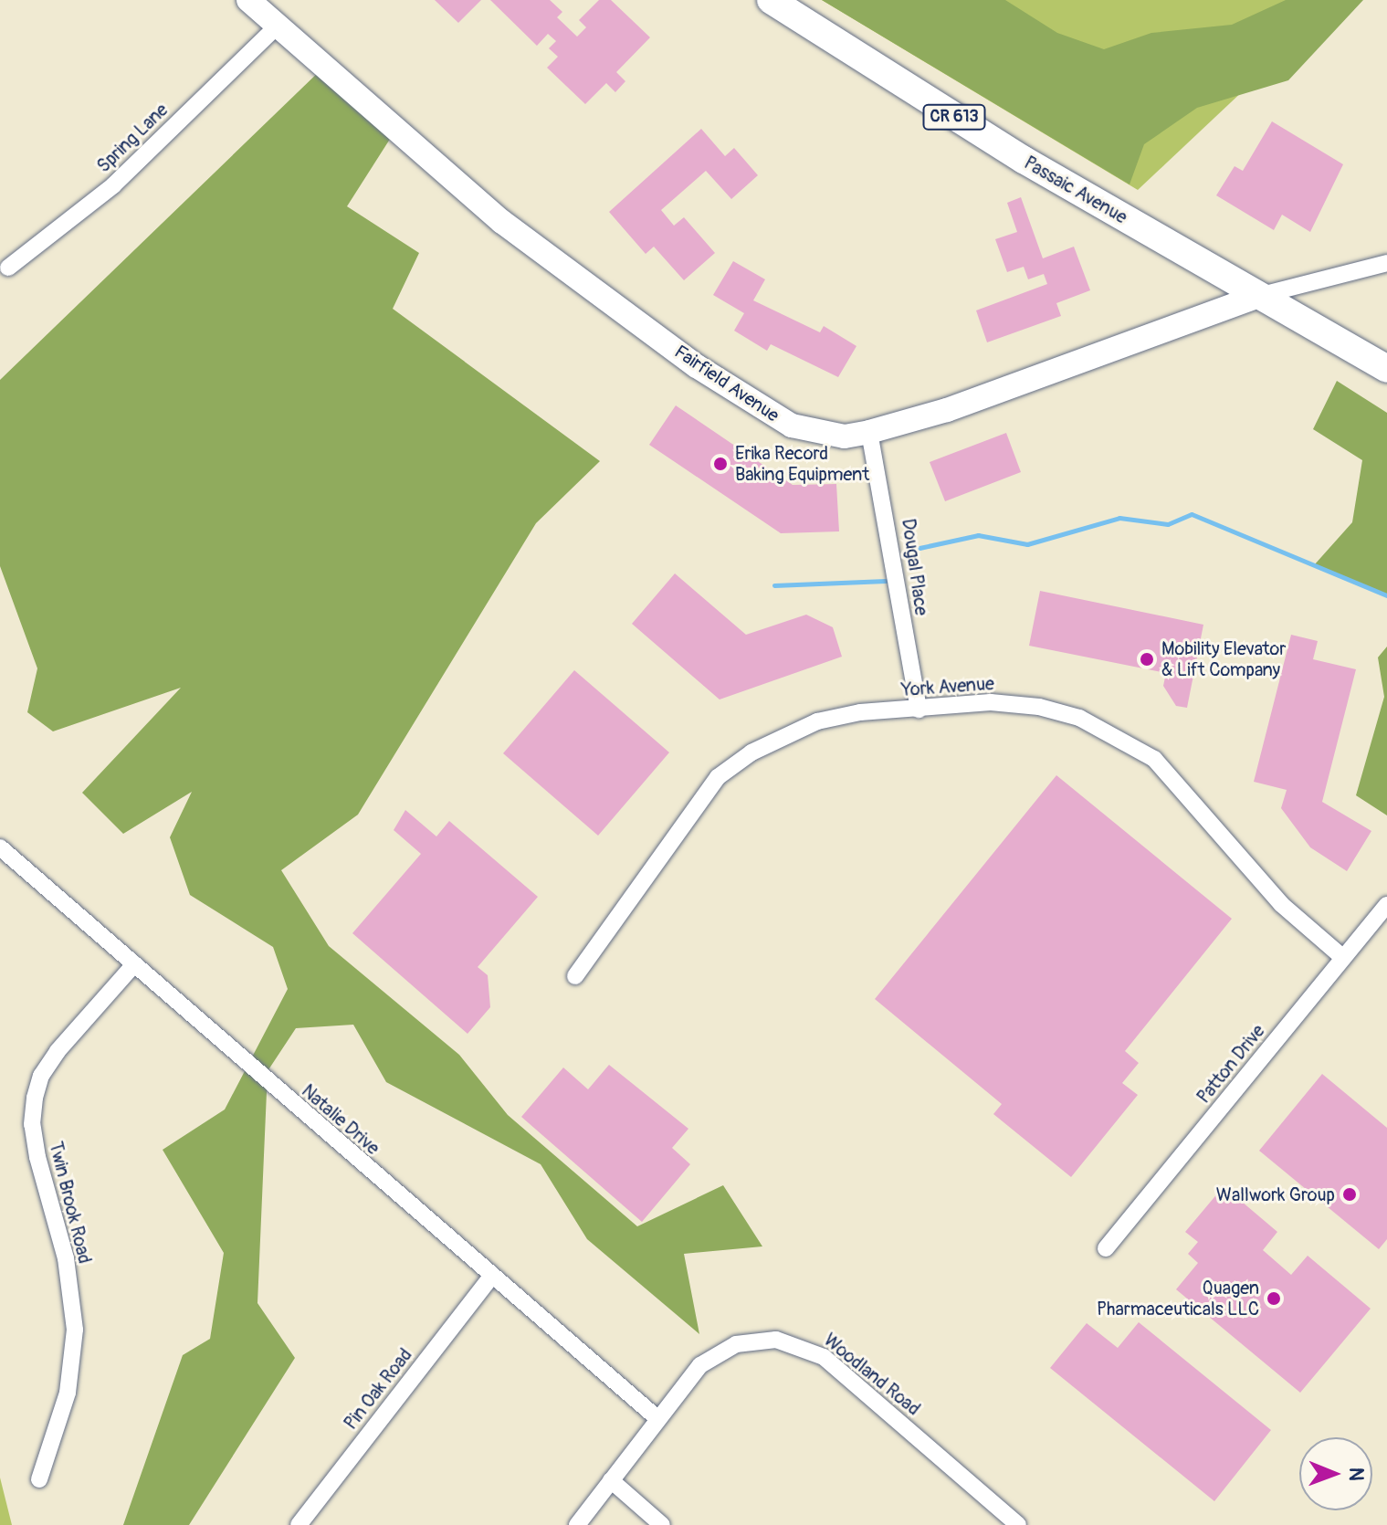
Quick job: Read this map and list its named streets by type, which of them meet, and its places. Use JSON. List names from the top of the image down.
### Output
{
  "streets": {
    "main road": ["CR 613", "Passaic Avenue"],
    "street": [
      "Spring Lane",
      "Fairfield Avenue",
      "Dougal Place",
      "York Avenue",
      "Patton Drive",
      "Natalie Drive",
      "Twin Brook Road",
      "Woodland Road",
      "Pin Oak Road"
    ]
  },
  "crossings": [
    ["Spring Lane", "Fairfield Avenue"],
    ["Passaic Avenue", "Fairfield Avenue"],
    ["Fairfield Avenue", "Dougal Place"],
    ["Dougal Place", "York Avenue"],
    ["York Avenue", "Patton Drive"],
    ["Natalie Drive", "Twin Brook Road"],
    ["Natalie Drive", "Woodland Road"],
    ["Natalie Drive", "Pin Oak Road"]
  ],
  "places": [
    "Erika Record Baking Equipment",
    "Mobility Elevator & Lift Company",
    "Wallwork Group",
    "Quagen Pharmaceuticals LLC"
  ],
  "north": "right"
}
